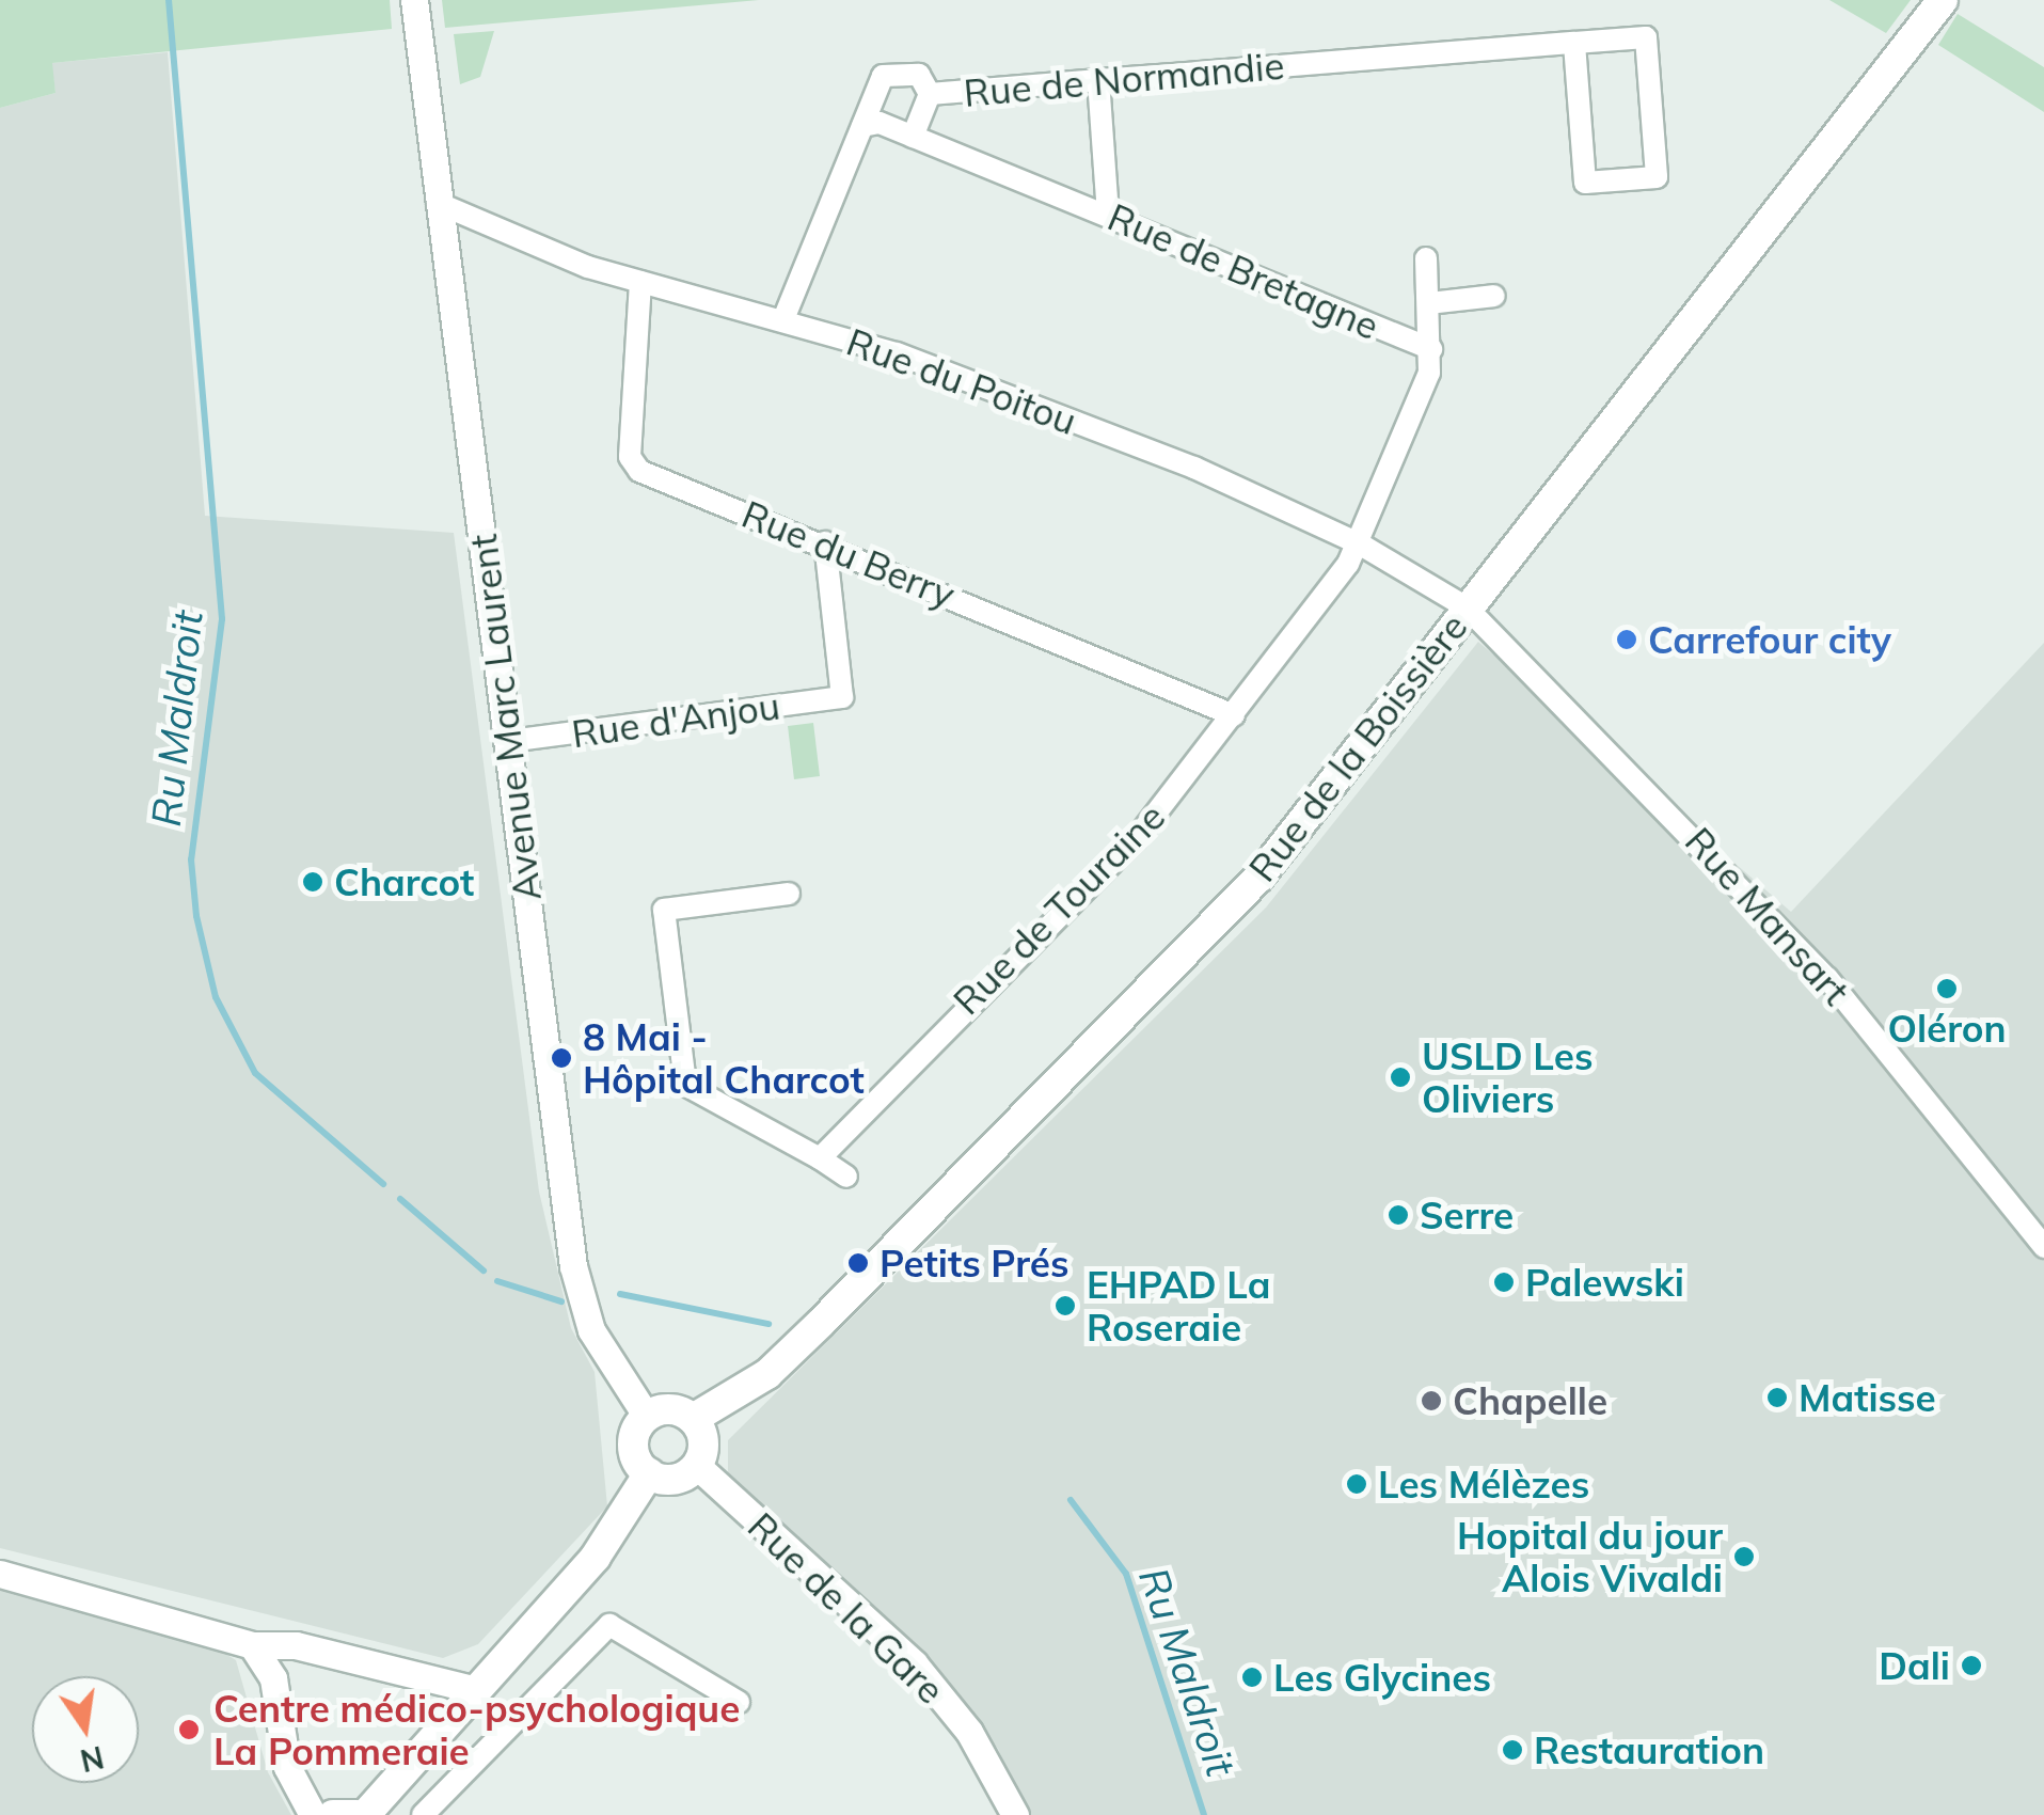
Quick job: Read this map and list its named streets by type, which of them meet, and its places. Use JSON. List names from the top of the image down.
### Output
{
  "streets": {
    "main road": ["Rue de la Boissière"],
    "street": [
      "Rue de Normandie",
      "Rue de Bretagne",
      "Rue du Poitou",
      "Rue du Berry",
      "Avenue Marc Laurent",
      "Rue d'Anjou",
      "Rue de Touraine",
      "Rue Mansart",
      "Rue de la Gare"
    ]
  },
  "crossings": [
    ["Rue de Normandie", "Rue de Bretagne"],
    ["Rue de Normandie", "Rue du Poitou"],
    ["Rue du Poitou", "Rue du Berry"],
    ["Rue du Poitou", "Avenue Marc Laurent"],
    ["Rue du Poitou", "Rue de la Boissière"],
    ["Rue du Poitou", "Rue de Touraine"],
    ["Rue du Poitou", "Rue Mansart"],
    ["Rue du Berry", "Rue d'Anjou"],
    ["Rue du Berry", "Rue de Touraine"],
    ["Avenue Marc Laurent", "Rue d'Anjou"],
    ["Avenue Marc Laurent", "Rue de la Boissière"],
    ["Avenue Marc Laurent", "Rue de la Gare"],
    ["Rue de la Boissière", "Rue Mansart"],
    ["Rue de la Boissière", "Rue de la Gare"]
  ],
  "water": ["Ru Maldroit"],
  "places": [
    "Carrefour city",
    "Charcot",
    "Oléron",
    "8 Mai - Hôpital Charcot",
    "USLD Les Oliviers",
    "Serre",
    "Petits Prés",
    "Palewski",
    "EHPAD La Roseraie",
    "Matisse",
    "Chapelle",
    "Les Mélèzes",
    "Hopital du jour Alois Vivaldi",
    "Dali",
    "Les Glycines",
    "Centre médico-psychologique La Pommeraie",
    "Restauration"
  ],
  "north": "bottom"
}
